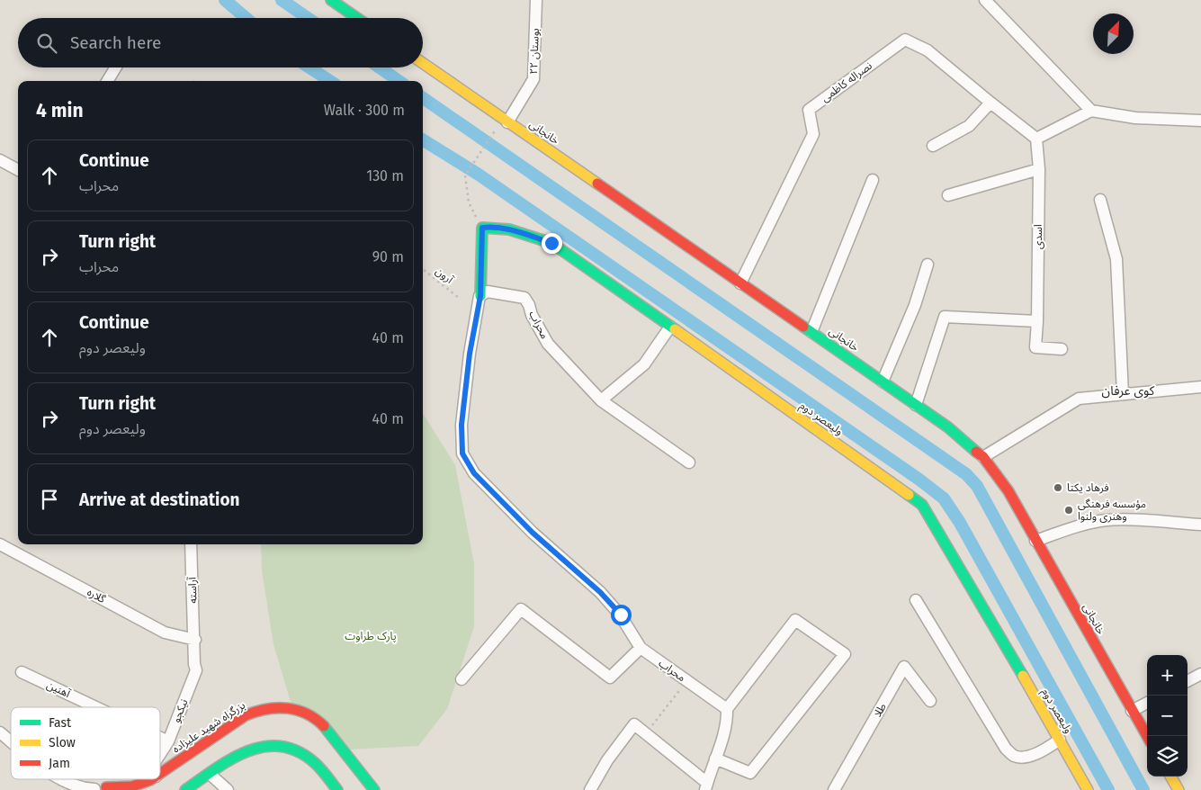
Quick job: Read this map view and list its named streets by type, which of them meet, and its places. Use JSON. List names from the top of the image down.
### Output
{
  "streets": {
    "main road": ["خانجانی", "ولیعصر دوم", "بزرگراه شهید علیزاده"],
    "street": [
      "بوستان ۲۲",
      "نصراله کاظمی",
      "اسدی",
      "محراب",
      "آراسته",
      "گلاره",
      "آهنین",
      "طلا",
      "نیکجو"
    ],
    "path": ["آرون"]
  },
  "crossings": [
    ["بوستان ۲۲", "خانجانی"],
    ["نصراله کاظمی", "خانجانی"],
    ["نصراله کاظمی", "اسدی"],
    ["آراسته", "گلاره"],
    ["آراسته", "نیکجو"],
    ["گلاره", "نیکجو"],
    ["آهنین", "نیکجو"]
  ],
  "districts": ["کوی عرفان"],
  "parks": ["پارک طراوت"],
  "places": ["فرهاد یکتا", "مؤسسه فرهنگی وهنری ولنوا"],
  "legend": ["Fast", "Slow", "Jam"],
  "north": "top right",
  "page": {
    "search": "Search here",
    "heading": ["4 min", "Walk · 300 m"],
    "list": [
      ["Continue", "محراب", "130 m"],
      ["Turn right", "محراب", "90 m"],
      ["Continue", "ولیعصر دوم", "40 m"],
      ["Turn right", "ولیعصر دوم", "40 m"],
      "Arrive at destination"
    ],
    "map_buttons": ["+", "−"]
  }
}
